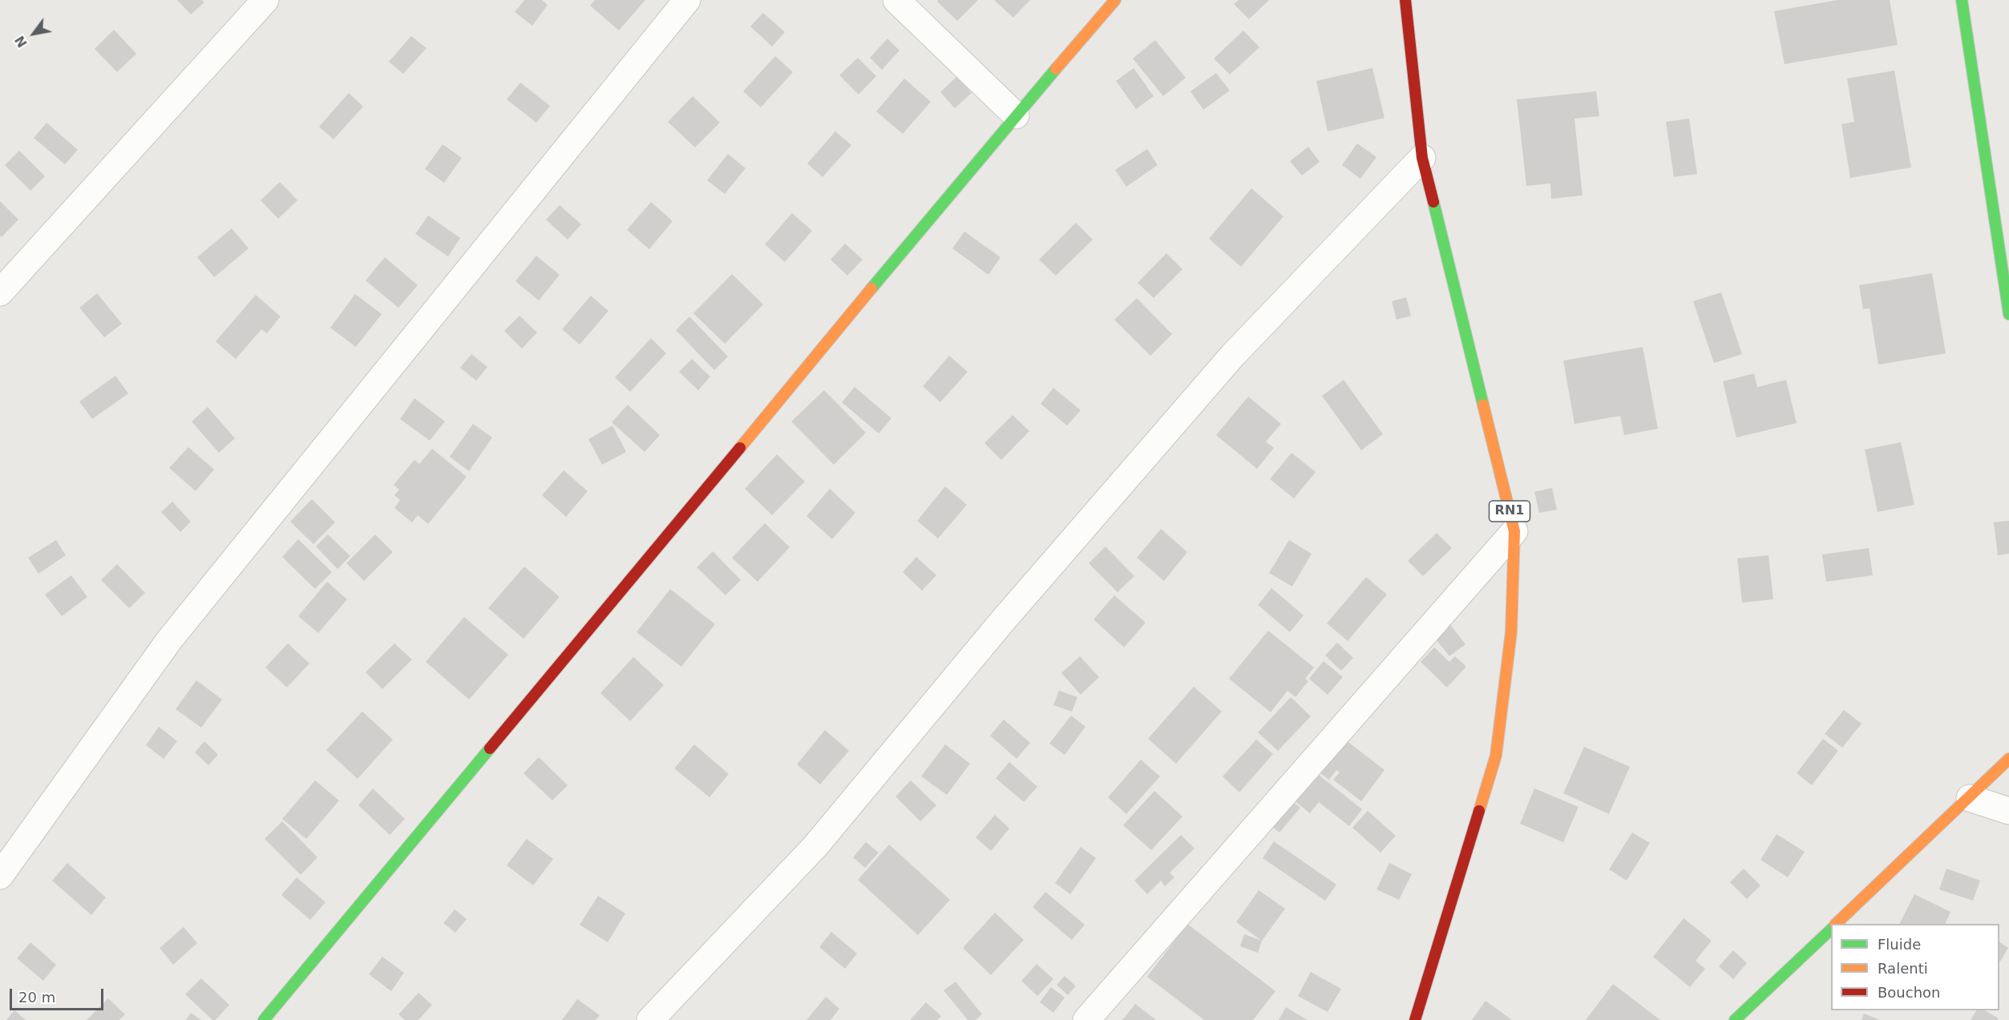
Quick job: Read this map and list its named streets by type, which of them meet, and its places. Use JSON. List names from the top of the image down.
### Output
{
  "streets": {
    "main road": ["RN1"]
  },
  "legend": ["Fluide", "Ralenti", "Bouchon"],
  "scale_bar": "20 m",
  "north": "bottom left"
}
